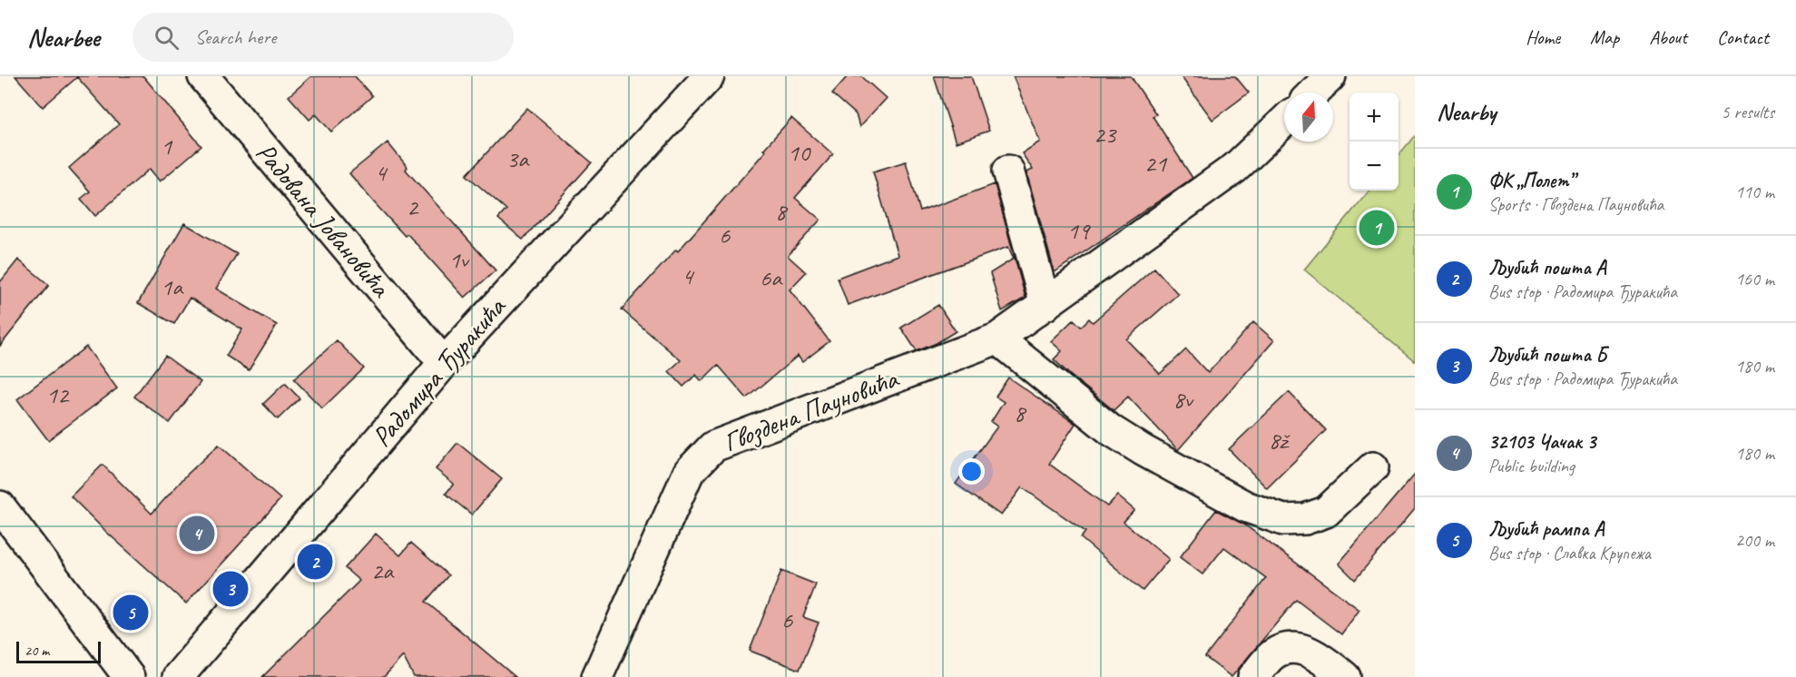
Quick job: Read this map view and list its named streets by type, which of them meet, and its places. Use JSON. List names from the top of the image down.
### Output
{
  "streets": {
    "street": ["Радована Јовановића", "Радомира Ђуракића", "Гвоздена Пауновића"]
  },
  "crossings": [
    ["Радована Јовановића", "Радомира Ђуракића"]
  ],
  "house_numbers": [
    "23",
    "1",
    "10",
    "3a",
    "21",
    "4",
    "2",
    "8",
    "19",
    "6",
    "1v",
    "4",
    "6a",
    "1a",
    "12",
    "8v",
    "8",
    "8ž",
    "2a",
    "6"
  ],
  "scale_bar": "20 m",
  "north": "top",
  "page": {
    "header": "Nearbee",
    "search": "Search here",
    "nav": [
      "Home",
      "Map",
      "About",
      "Contact"
    ],
    "heading": ["Nearby", "5 results"],
    "map_buttons": ["+", "−"],
    "list": [
      {
        "mark": "1",
        "name": "ФК „Полет”",
        "note": "Sports · Гвоздена Пауновића",
        "value": "110 m"
      },
      {
        "mark": "2",
        "name": "Љубић пошта А",
        "note": "Bus stop · Радомира Ђуракића",
        "value": "160 m"
      },
      {
        "mark": "3",
        "name": "Љубић пошта Б",
        "note": "Bus stop · Радомира Ђуракића",
        "value": "180 m"
      },
      {
        "mark": "4",
        "name": "32103 Чачак 3",
        "note": "Public building",
        "value": "180 m"
      },
      {
        "mark": "5",
        "name": "Љубић рампа А",
        "note": "Bus stop · Славка Крупежа",
        "value": "200 m"
      }
    ],
    "pins": [
      "1",
      "4",
      "2",
      "3",
      "5"
    ],
    "scale": "20 m"
  }
}
